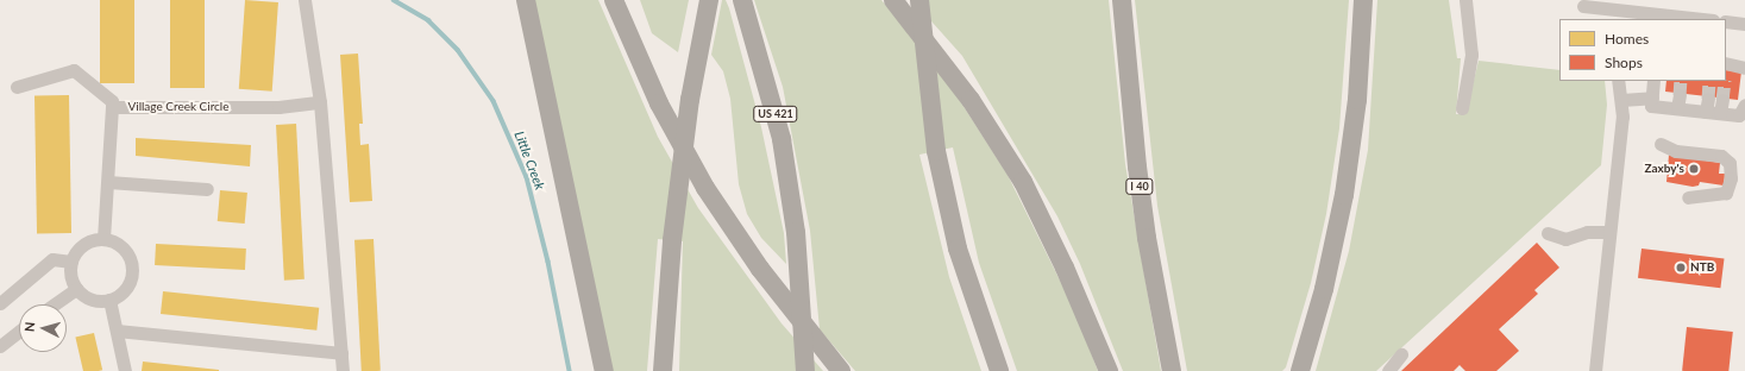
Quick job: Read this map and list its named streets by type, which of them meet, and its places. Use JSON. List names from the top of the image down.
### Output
{
  "streets": {
    "highway": ["US 421", "I 40"],
    "street": ["Village Creek Circle"]
  },
  "water": ["Little Creek"],
  "places": ["Zaxby's", "NTB"],
  "legend": ["Homes", "Shops"],
  "north": "left"
}
